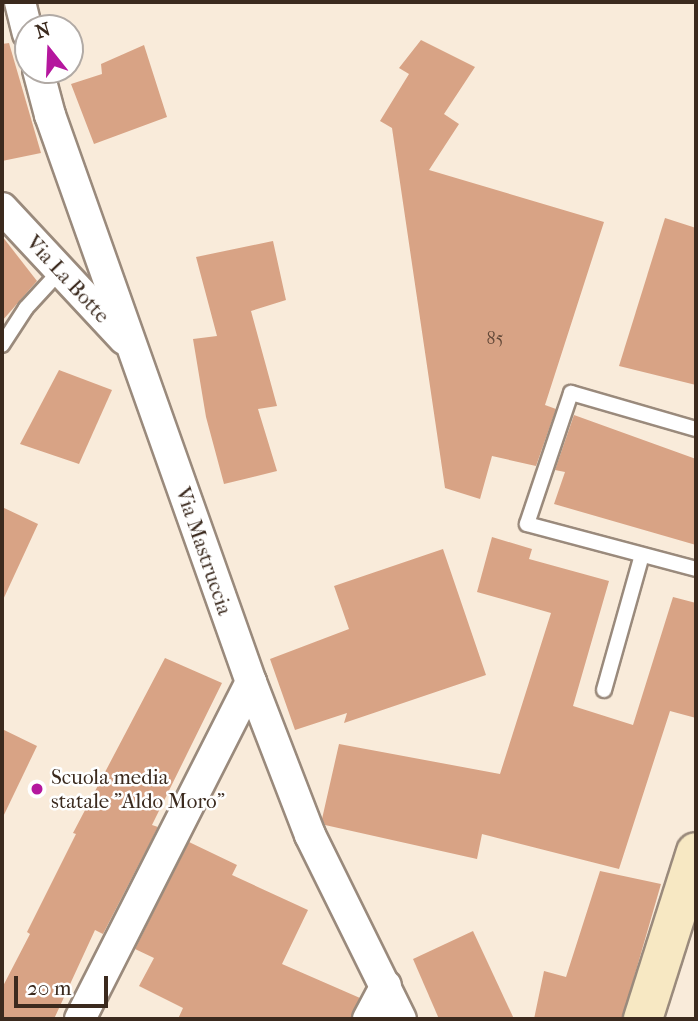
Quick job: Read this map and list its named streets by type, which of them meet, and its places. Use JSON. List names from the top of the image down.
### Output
{
  "streets": {
    "street": ["Via La Botte", "Via Mastruccia"]
  },
  "crossings": [
    ["Via La Botte", "Via Mastruccia"]
  ],
  "places": ["Scuola media statale \"Aldo Moro\""],
  "house_numbers": ["85"],
  "scale_bar": "20 m",
  "north": "top"
}
